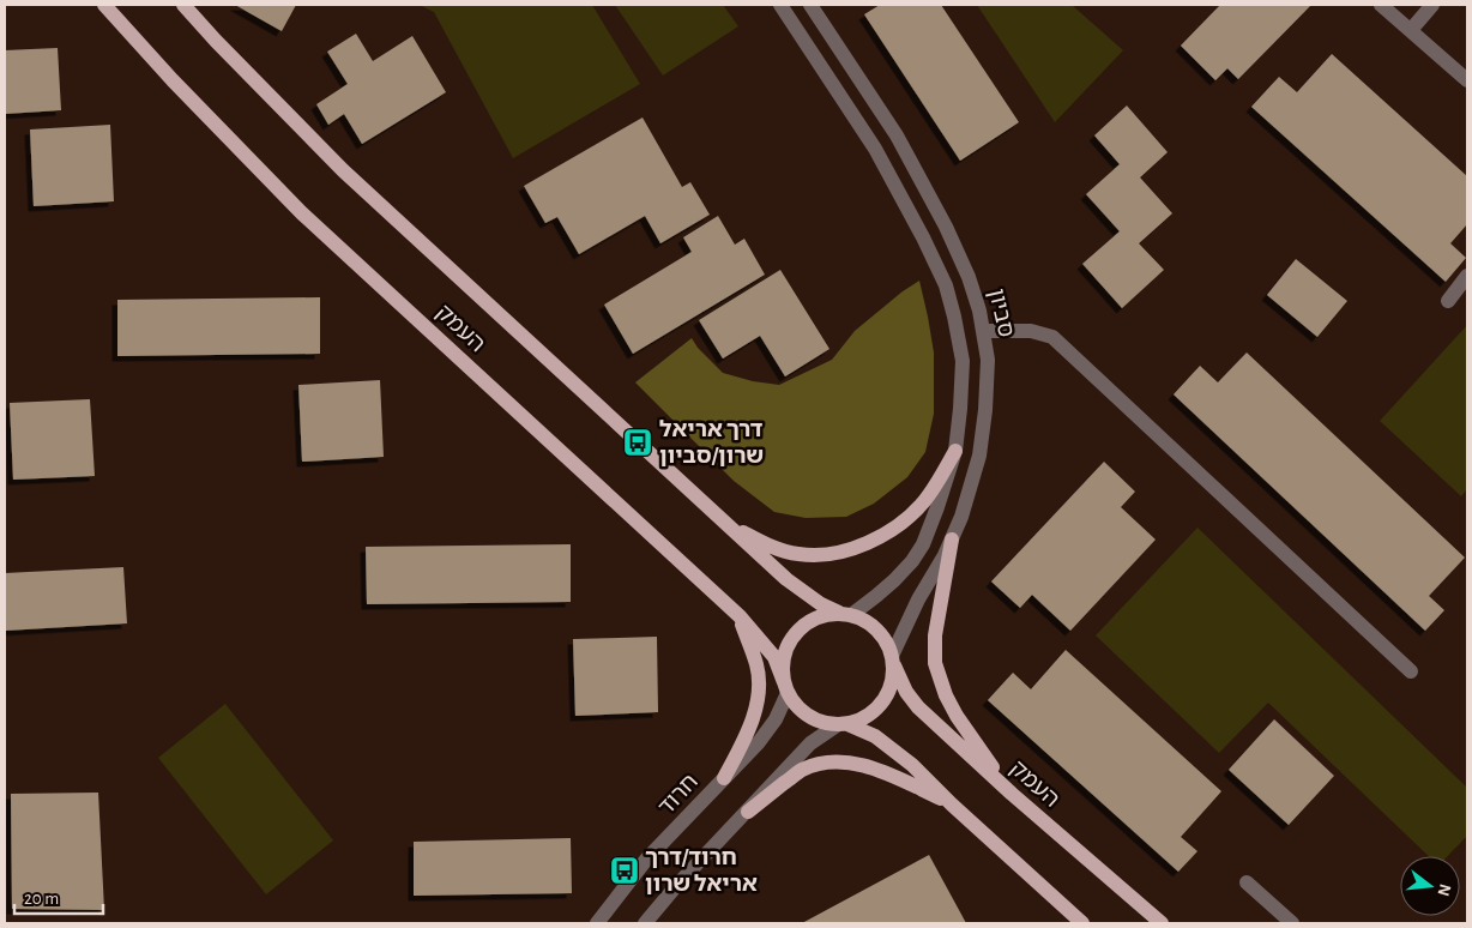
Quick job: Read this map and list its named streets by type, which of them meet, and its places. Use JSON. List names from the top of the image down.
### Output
{
  "streets": {
    "main road": ["העמק"],
    "street": ["סביון", "חרוד"]
  },
  "crossings": [
    ["סביון", "העמק"],
    ["סביון", "חרוד"],
    ["העמק", "חרוד"]
  ],
  "places": {
    "bus stop": ["דרך אריאל שרון/סביון", "חרוד/דרך אריאל שרון"]
  },
  "scale_bar": "20 m",
  "north": "right"
}
